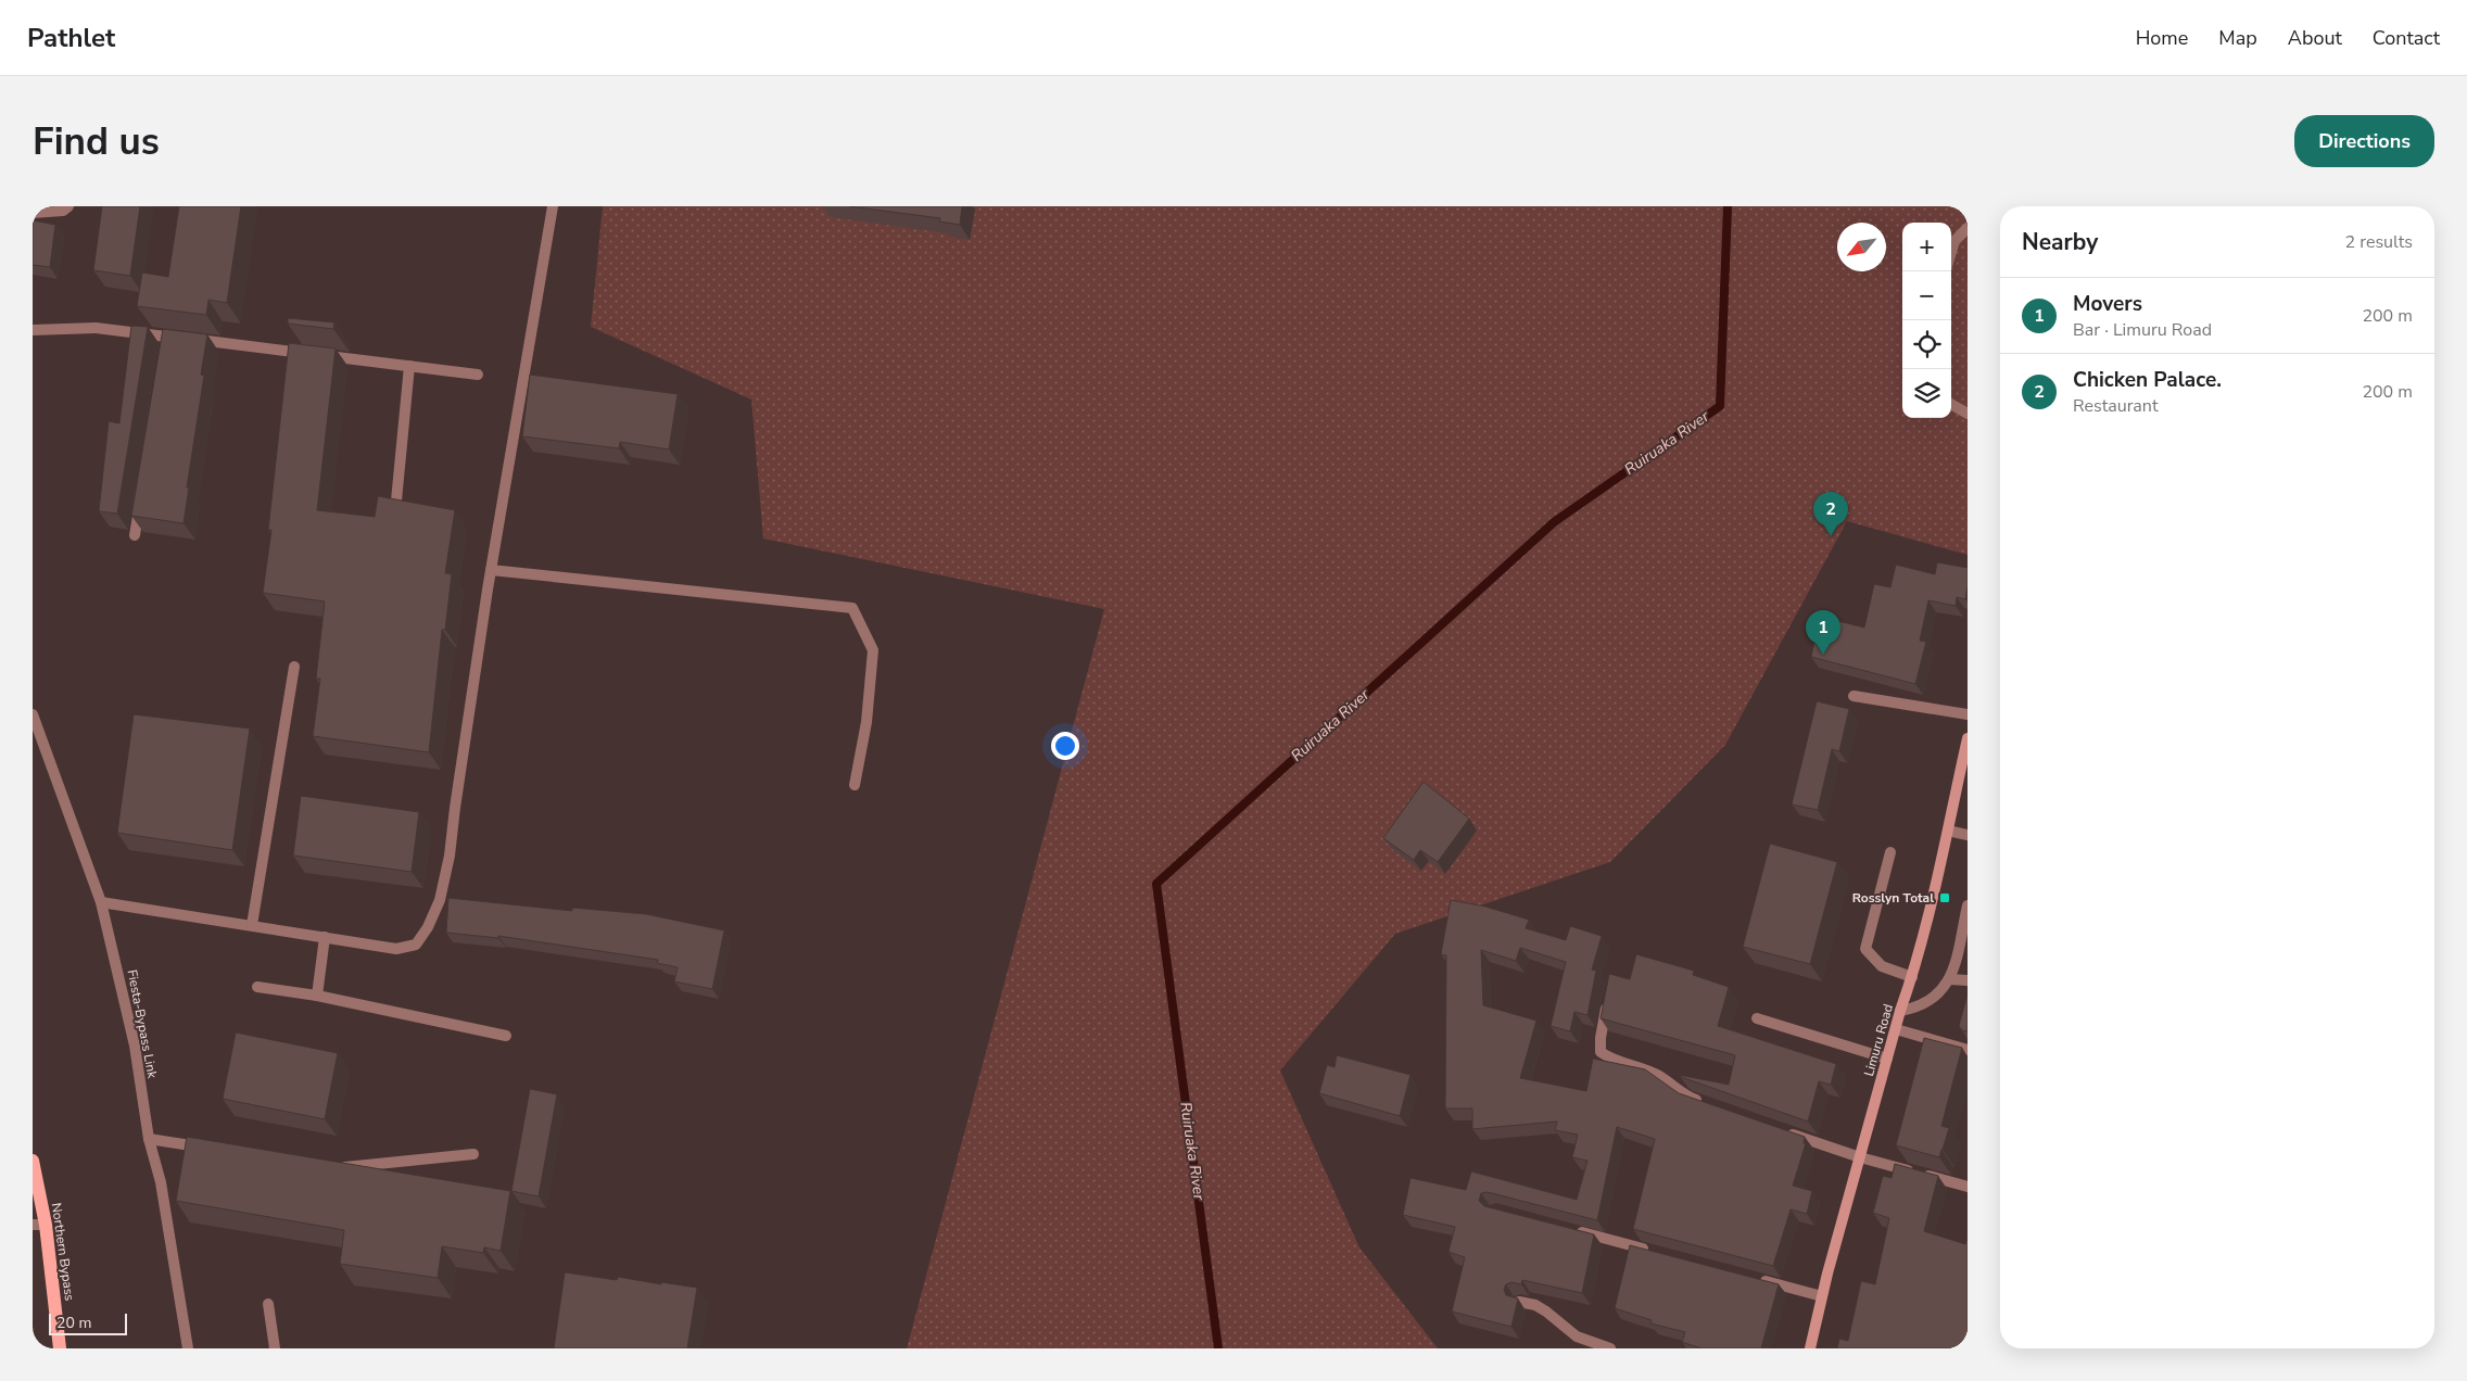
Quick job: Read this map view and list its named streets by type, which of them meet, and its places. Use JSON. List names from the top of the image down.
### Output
{
  "streets": {
    "main road": ["Limuru Road", "Northern Bypass"],
    "street": ["Fiesta-Bypass Link"]
  },
  "water": ["Ruiruaka River"],
  "places": {
    "transit": ["Rosslyn Total"]
  },
  "scale_bar": "20 m",
  "north": "bottom left",
  "page": {
    "header": "Pathlet",
    "nav": [
      "Home",
      "Map",
      "About",
      "Contact"
    ],
    "buttons": "Directions",
    "title": "Find us",
    "heading": ["Nearby", "2 results"],
    "map_buttons": ["+", "−"],
    "list": [
      {
        "mark": "1",
        "name": "Movers",
        "note": "Bar · Limuru Road",
        "value": "200 m"
      },
      {
        "mark": "2",
        "name": "Chicken Palace.",
        "note": "Restaurant",
        "value": "200 m"
      }
    ],
    "pins": ["2", "1"],
    "scale": "20 m"
  }
}
